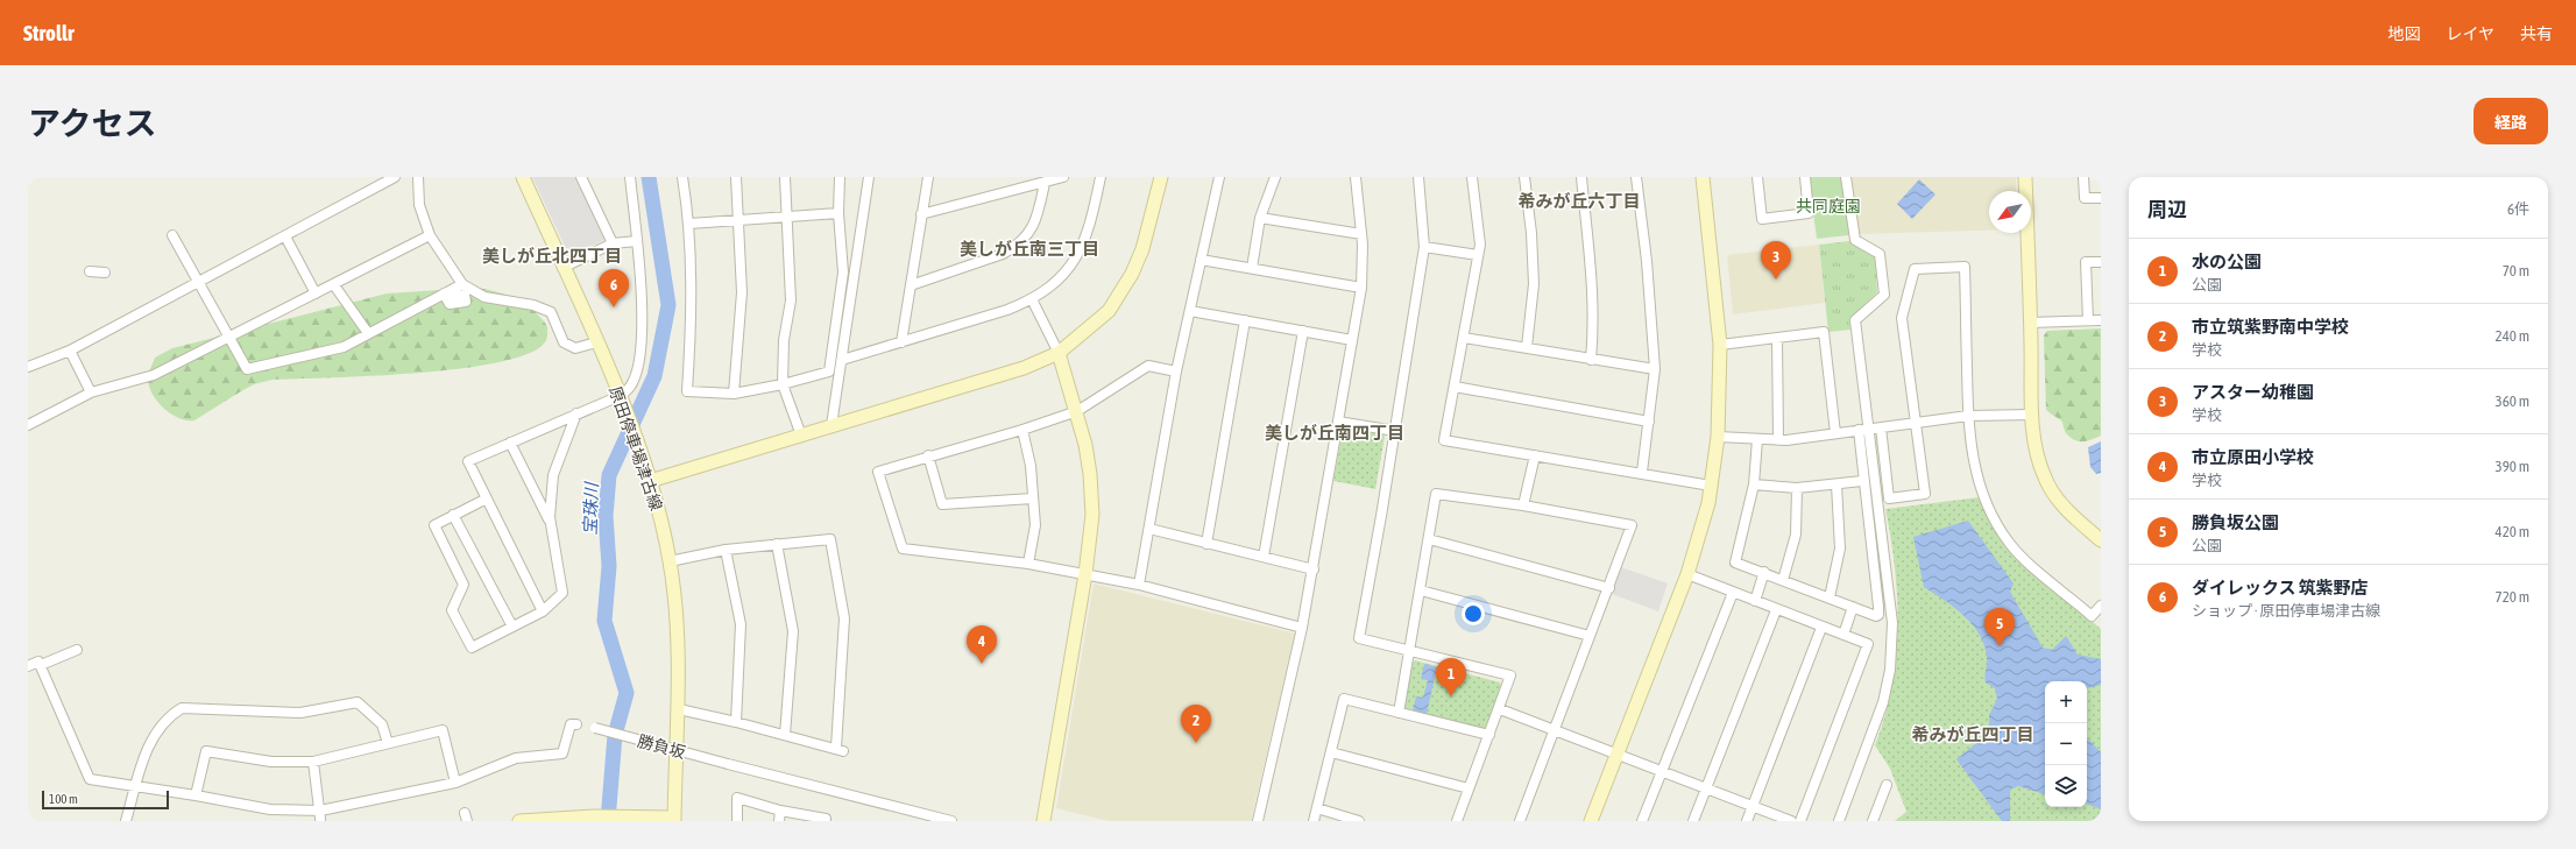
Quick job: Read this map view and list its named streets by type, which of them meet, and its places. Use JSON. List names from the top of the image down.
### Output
{
  "streets": {
    "street": ["原田停車場津古線", "勝負坂"]
  },
  "districts": [
    "希みが丘六丁目",
    "美しが丘南三丁目",
    "美しが丘北四丁目",
    "美しが丘南四丁目",
    "希みが丘四丁目"
  ],
  "water": ["宝珠川"],
  "parks": ["共同庭園"],
  "scale_bar": "100 m",
  "north": "bottom left",
  "page": {
    "header": "Strollr",
    "nav": ["地図", "レイヤ", "共有"],
    "title": "アクセス",
    "buttons": "経路",
    "heading": ["周辺", "6件"],
    "list": [
      {
        "mark": "1",
        "name": "水の公園",
        "note": "公園",
        "value": "70 m"
      },
      {
        "mark": "2",
        "name": "市立筑紫野南中学校",
        "note": "学校",
        "value": "240 m"
      },
      {
        "mark": "3",
        "name": "アスター幼稚園",
        "note": "学校",
        "value": "360 m"
      },
      {
        "mark": "4",
        "name": "市立原田小学校",
        "note": "学校",
        "value": "390 m"
      },
      {
        "mark": "5",
        "name": "勝負坂公園",
        "note": "公園",
        "value": "420 m"
      },
      {
        "mark": "6",
        "name": "ダイレックス 筑紫野店",
        "note": "ショップ · 原田停車場津古線",
        "value": "720 m"
      }
    ],
    "pins": [
      "3",
      "6",
      "5",
      "4",
      "1",
      "2"
    ],
    "map_buttons": ["+", "−"],
    "scale": "100 m"
  }
}
